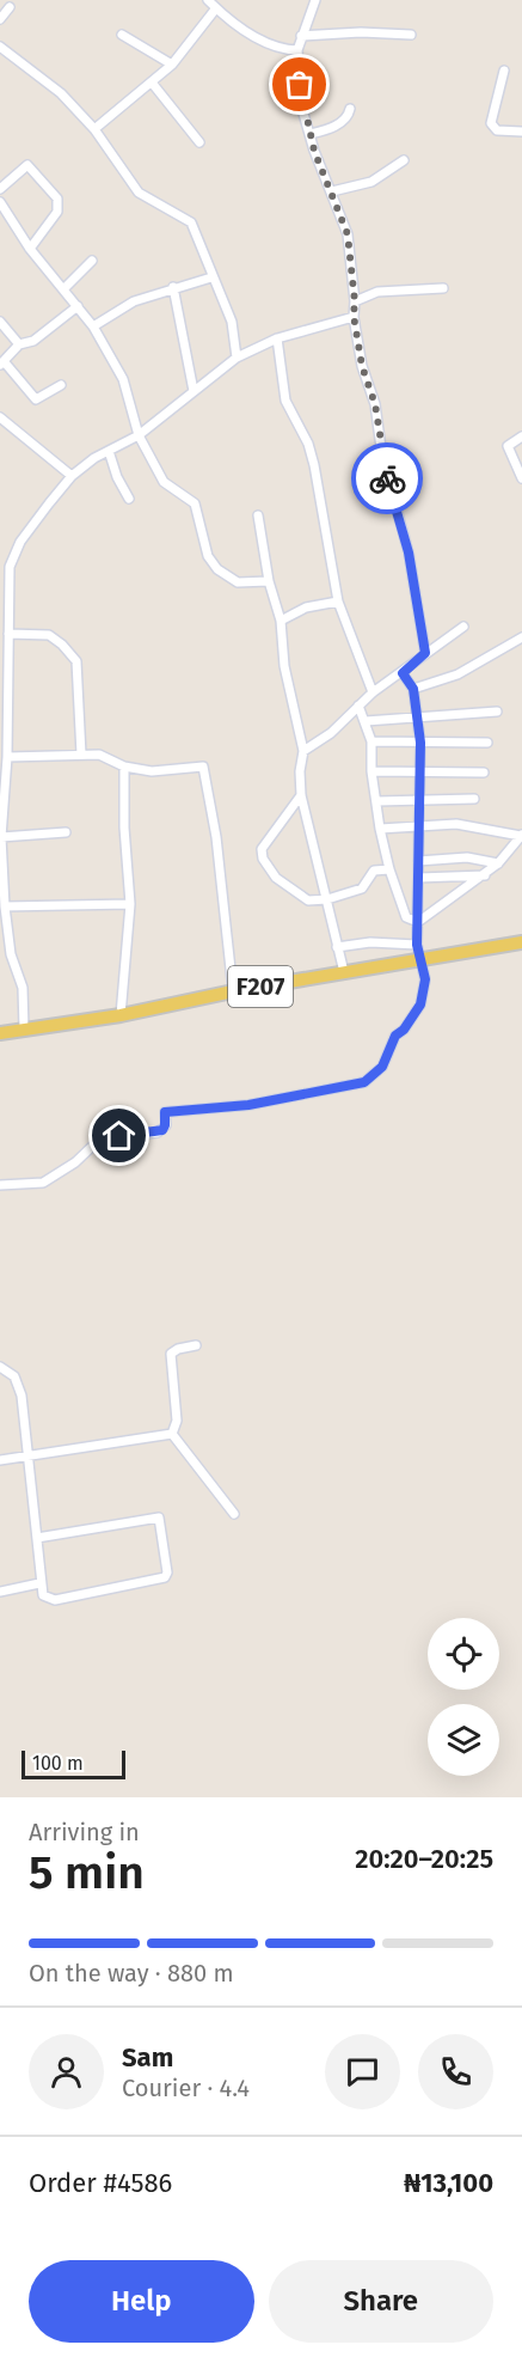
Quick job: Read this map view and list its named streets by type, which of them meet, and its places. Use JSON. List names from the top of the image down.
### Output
{
  "streets": {
    "main road": ["F207"]
  },
  "scale_bar": "100 m",
  "page": {
    "scale": "100 m",
    "heading": ["5 min", "Arriving in", "20:20–20:25"],
    "panel": [
      "Sam",
      "Courier · 4.4",
      "Order #4586",
      "₦13,100"
    ],
    "bar": "On the way · 880 m",
    "buttons": ["Help", "Share"]
  }
}
